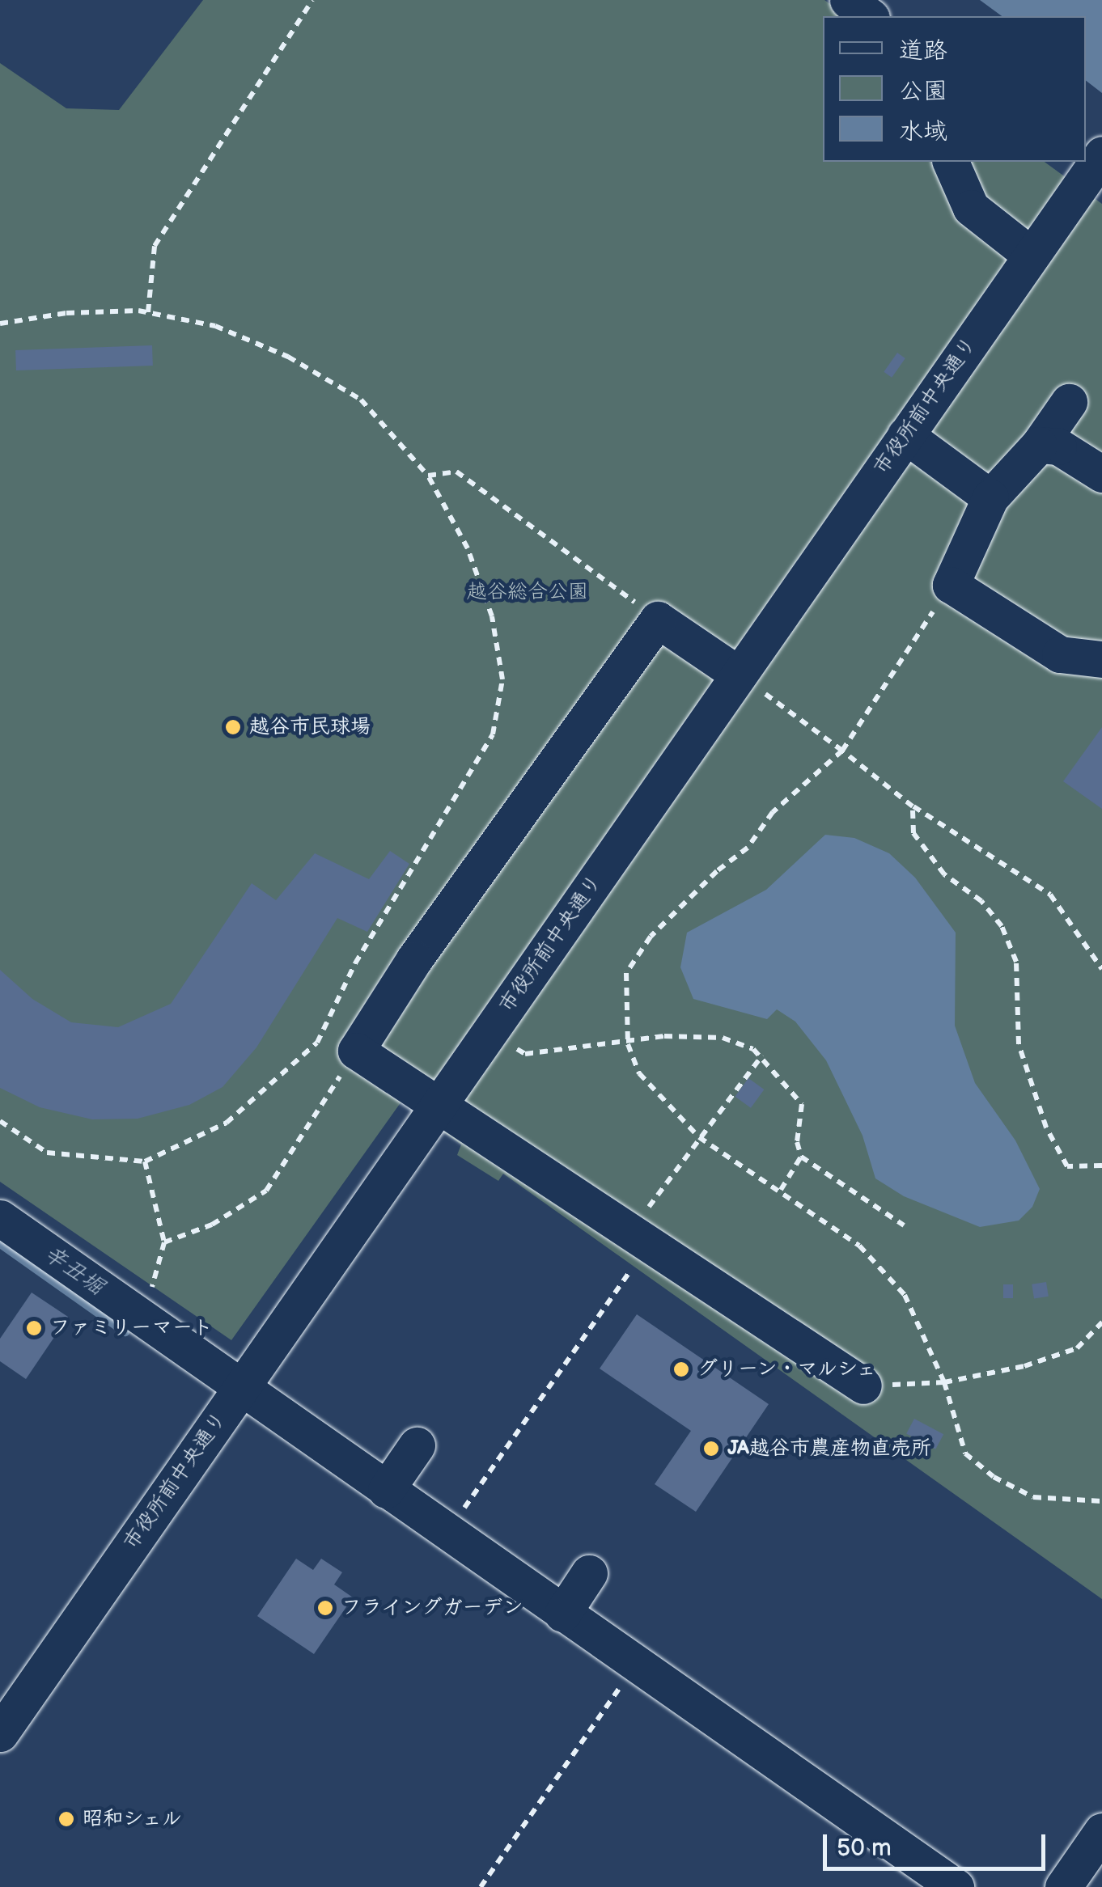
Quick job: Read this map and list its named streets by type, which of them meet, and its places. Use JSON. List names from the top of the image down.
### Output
{
  "streets": {
    "street": ["市役所前中央通り"]
  },
  "water": ["辛丑堀"],
  "parks": ["越谷総合公園"],
  "places": [
    "越谷市民球場",
    "ファミリーマート",
    "グリーン・マルシェ",
    "JA越谷市農産物直売所",
    "フライングガーデン",
    "昭和シェル"
  ],
  "legend": ["道路", "公園", "水域"],
  "scale_bar": "50 m"
}
